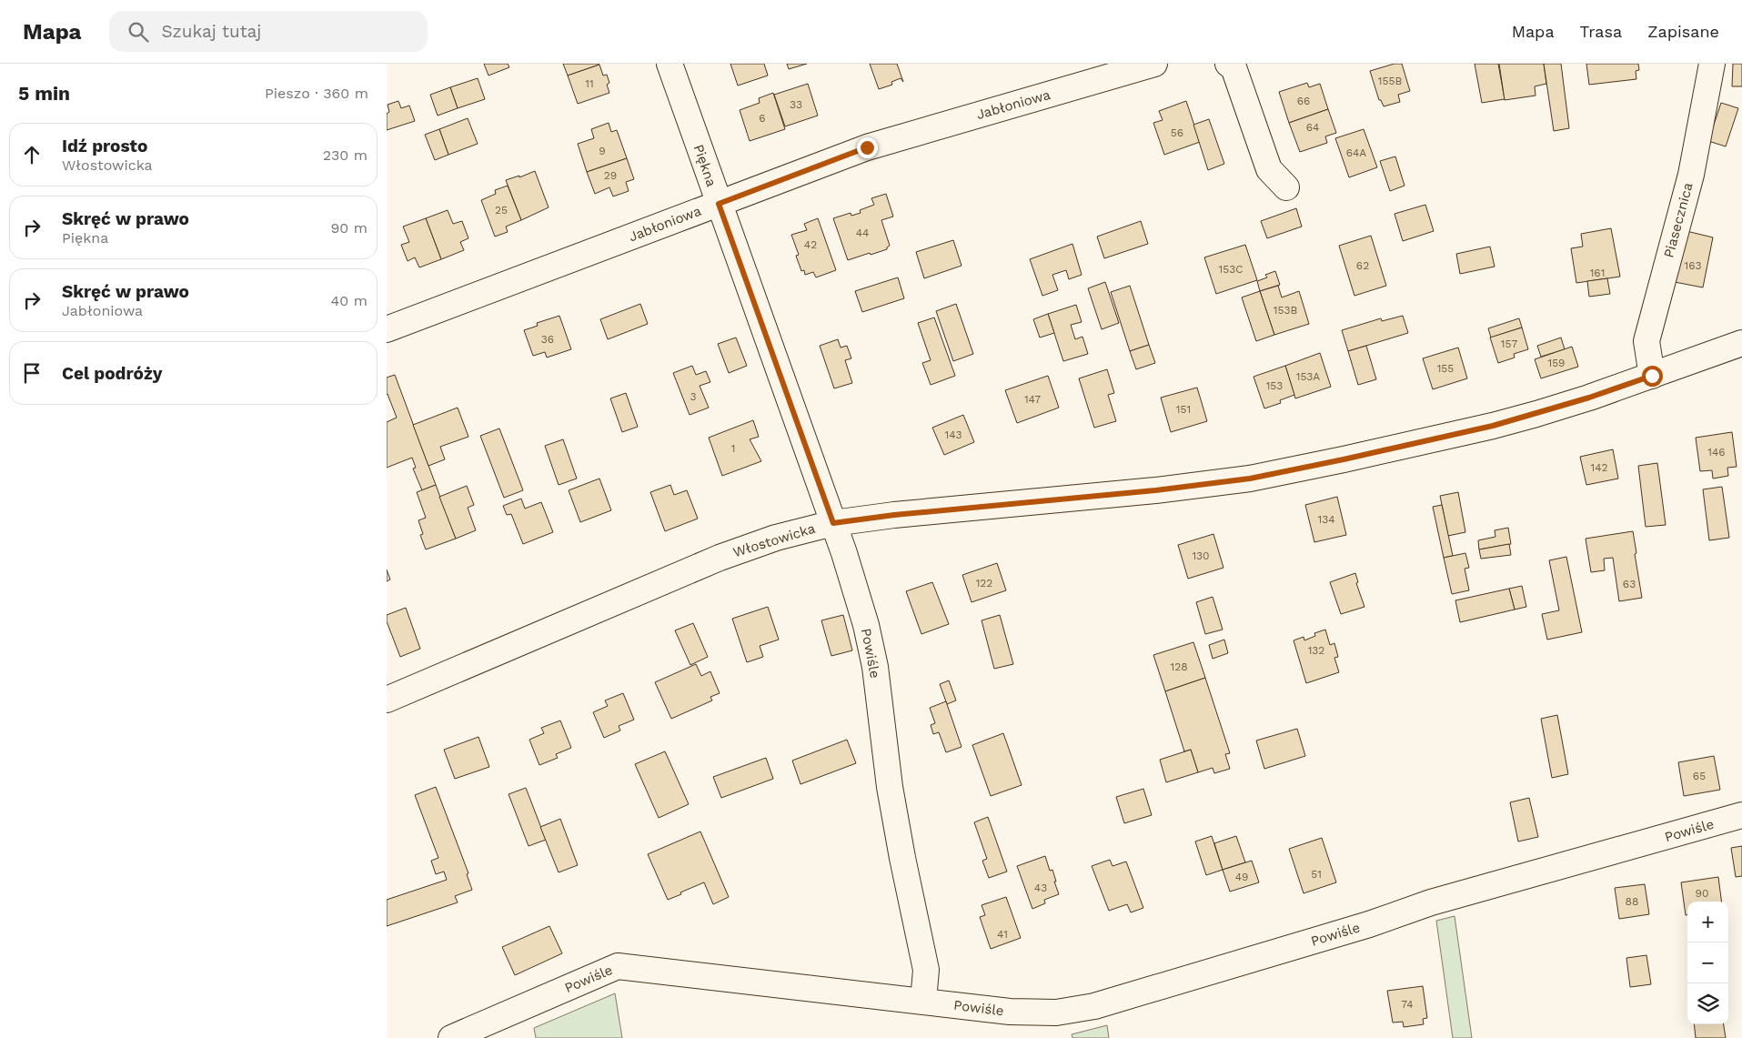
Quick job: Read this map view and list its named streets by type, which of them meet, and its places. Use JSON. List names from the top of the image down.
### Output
{
  "streets": {
    "street": [
      "Jabłoniowa",
      "Piękna",
      "Piasecznica",
      "Włostowicka",
      "Powiśle"
    ]
  },
  "crossings": [
    ["Jabłoniowa", "Piękna"],
    ["Piękna", "Włostowicka"],
    ["Piękna", "Powiśle"],
    ["Piasecznica", "Włostowicka"],
    ["Włostowicka", "Powiśle"]
  ],
  "house_numbers": [
    "155B",
    "11",
    "66",
    "33",
    "6",
    "64",
    "56",
    "9",
    "64A",
    "29",
    "25",
    "44",
    "42",
    "62",
    "163",
    "153C",
    "161",
    "153B",
    "36",
    "157",
    "159",
    "155",
    "153A",
    "153",
    "3",
    "147",
    "151",
    "143",
    "1",
    "146",
    "142",
    "134",
    "130",
    "122",
    "63",
    "132",
    "128",
    "65",
    "51",
    "49",
    "43",
    "90",
    "88",
    "41",
    "74"
  ],
  "page": {
    "header": "Mapa",
    "search": "Szukaj tutaj",
    "nav": ["Mapa", "Trasa", "Zapisane"],
    "heading": ["5 min", "Pieszo · 360 m"],
    "list": [
      ["Idź prosto", "Włostowicka", "230 m"],
      ["Skręć w prawo", "Piękna", "90 m"],
      ["Skręć w prawo", "Jabłoniowa", "40 m"],
      "Cel podróży"
    ],
    "map_buttons": ["+", "−"]
  }
}
